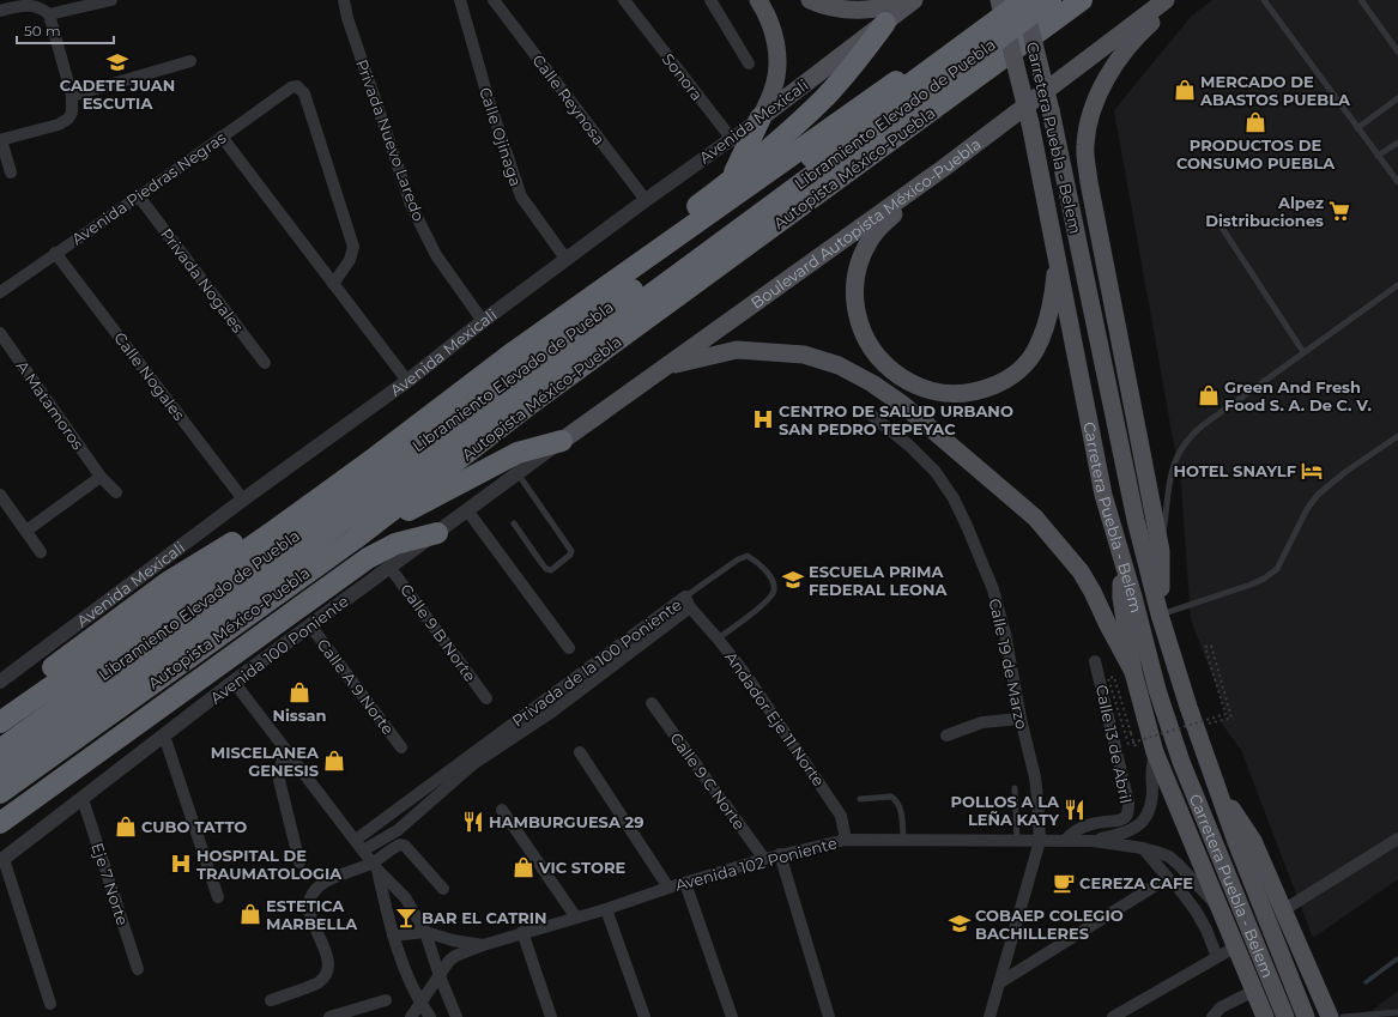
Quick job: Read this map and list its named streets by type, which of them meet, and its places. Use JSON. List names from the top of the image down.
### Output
{
  "streets": {
    "highway": ["Libramiento Elevado de Puebla", "Autopista México-Puebla"],
    "main road": ["Avenida Mexicali", "Carretera Puebla - Belem", "Boulevard Autopista México-Puebla"],
    "street": [
      "Sonora",
      "Calle Reynosa",
      "Calle Ojinaga",
      "Privada Nuevo Laredo",
      "Avenida Piedras Negras",
      "Privada Nogales",
      "Calle Nogales",
      "A Matamoros",
      "Calle 9 B Norte",
      "Avenida 100 Poniente",
      "Privada de la 100 Poniente",
      "Calle 19 de Marzo",
      "Calle A 9 Norte",
      "Andador Eje 11 Norte",
      "Calle 13 de Abril",
      "Calle 9 C Norte",
      "Avenida 102 Poniente",
      "Eje 7 Norte"
    ]
  },
  "crossings": [
    ["Sonora", "Avenida Mexicali"],
    ["Calle Reynosa", "Avenida Mexicali"],
    ["Libramiento Elevado de Puebla", "Carretera Puebla - Belem"],
    ["Avenida Mexicali", "Calle Ojinaga"],
    ["Avenida Mexicali", "Privada Nuevo Laredo"],
    ["Avenida Mexicali", "Calle Nogales"],
    ["Avenida Piedras Negras", "Privada Nogales"],
    ["Avenida Piedras Negras", "Calle Nogales"],
    ["Boulevard Autopista México-Puebla", "Avenida 100 Poniente"],
    ["Calle 9 B Norte", "Avenida 100 Poniente"],
    ["Avenida 100 Poniente", "Calle A 9 Norte"],
    ["Avenida 100 Poniente", "Eje 7 Norte"],
    ["Privada de la 100 Poniente", "Andador Eje 11 Norte"],
    ["Calle 19 de Marzo", "Avenida 102 Poniente"],
    ["Andador Eje 11 Norte", "Avenida 102 Poniente"],
    ["Calle 13 de Abril", "Avenida 102 Poniente"],
    ["Calle 9 C Norte", "Avenida 102 Poniente"]
  ],
  "places": {
    "school or university": ["CADETE JUAN ESCUTIA", "ESCUELA PRIMA FEDERAL LEONA", "COBAEP COLEGIO BACHILLERES"],
    "shop": [
      "MERCADO DE ABASTOS PUEBLA",
      "PRODUCTOS DE CONSUMO PUEBLA",
      "Green And Fresh Food S. A. De C. V.",
      "Nissan",
      "MISCELANEA GENESIS",
      "CUBO TATTO",
      "VIC STORE",
      "ESTETICA MARBELLA"
    ],
    "supermarket": ["Alpez Distribuciones"],
    "hospital": ["CENTRO DE SALUD URBANO SAN PEDRO TEPEYAC", "HOSPITAL DE TRAUMATOLOGIA"],
    "hotel": ["HOTEL SNAYLF"],
    "restaurant": ["POLLOS A LA LEÑA KATY", "HAMBURGUESA 29"],
    "cafe": ["CEREZA CAFE"],
    "bar": ["BAR EL CATRIN"]
  },
  "scale_bar": "50 m"
}
